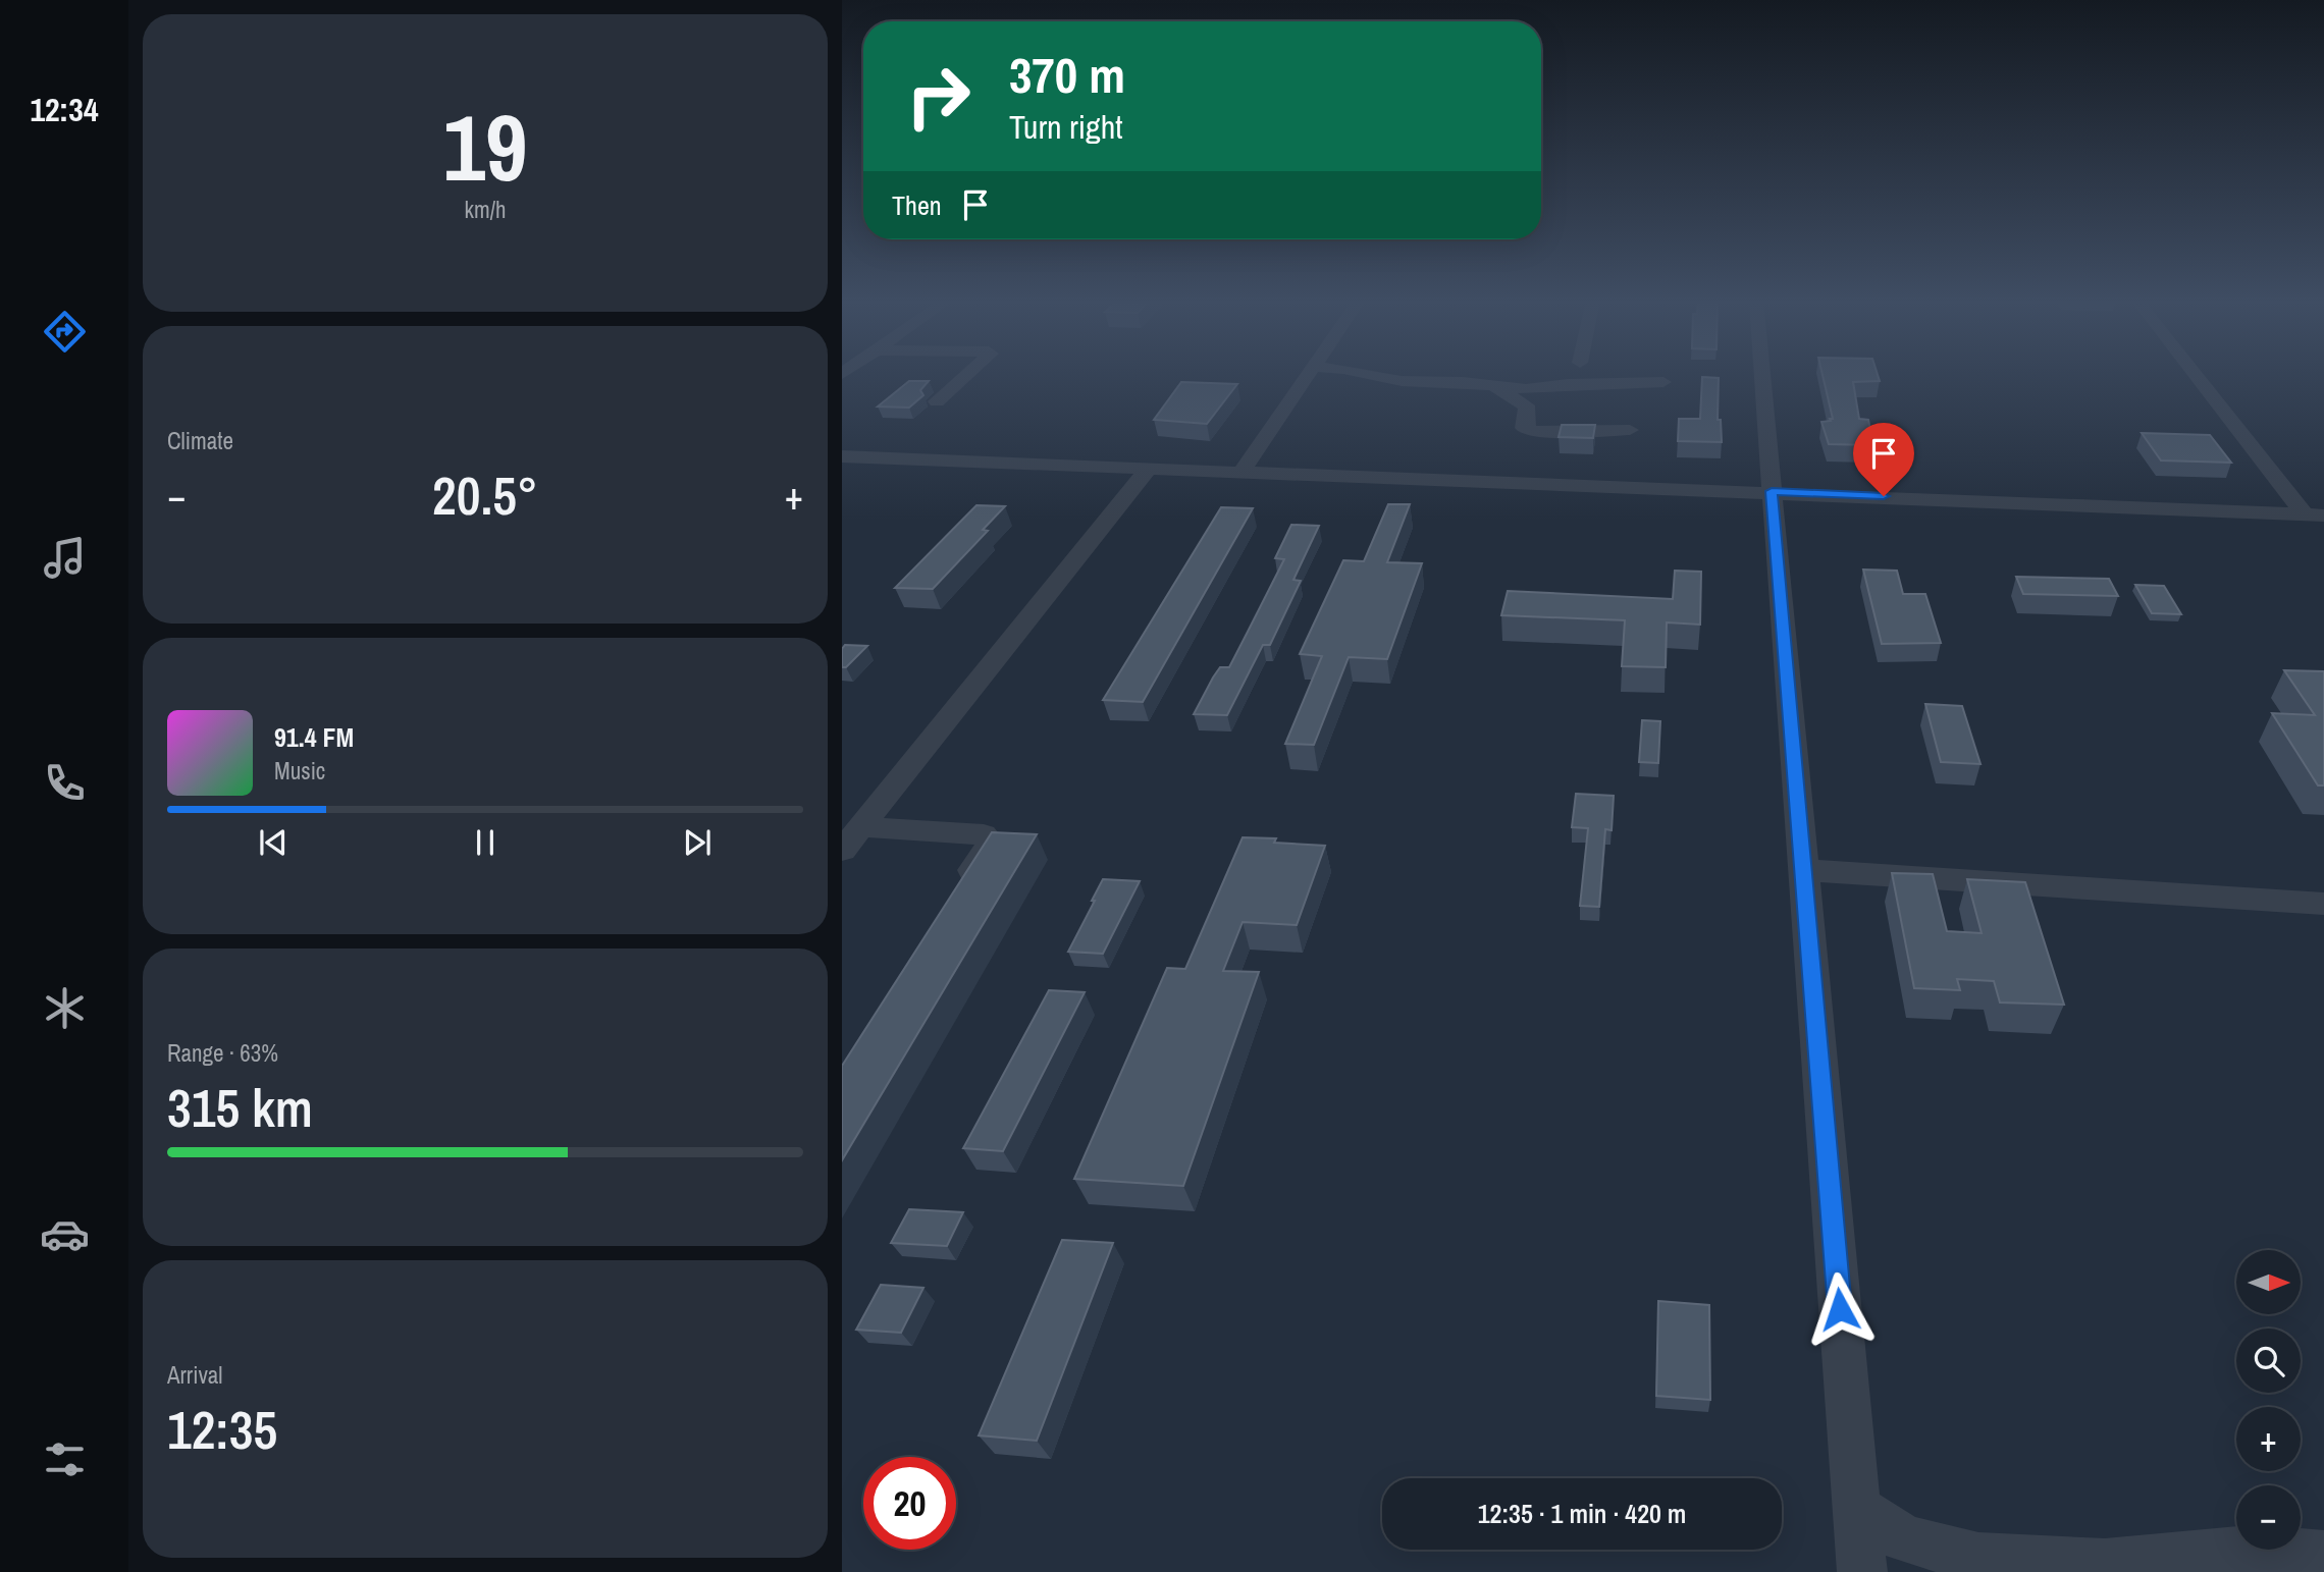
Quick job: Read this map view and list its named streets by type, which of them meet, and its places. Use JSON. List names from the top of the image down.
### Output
{
  "north": "right",
  "page": {
    "tabs": "12:34",
    "tile": [
      ["19", "km/h"],
      "Climate",
      ["Range · 63%", "315 km"],
      ["Arrival", "12:35"]
    ],
    "turn": ["370 m", "Turn right"],
    "then": "Then",
    "heat": ["−", "20.5°", "+"],
    "song": ["91.4 FM", "Music"],
    "map_buttons": ["+", "−"],
    "limit": "20",
    "trip": "12:35 · 1 min · 420 m"
  }
}
